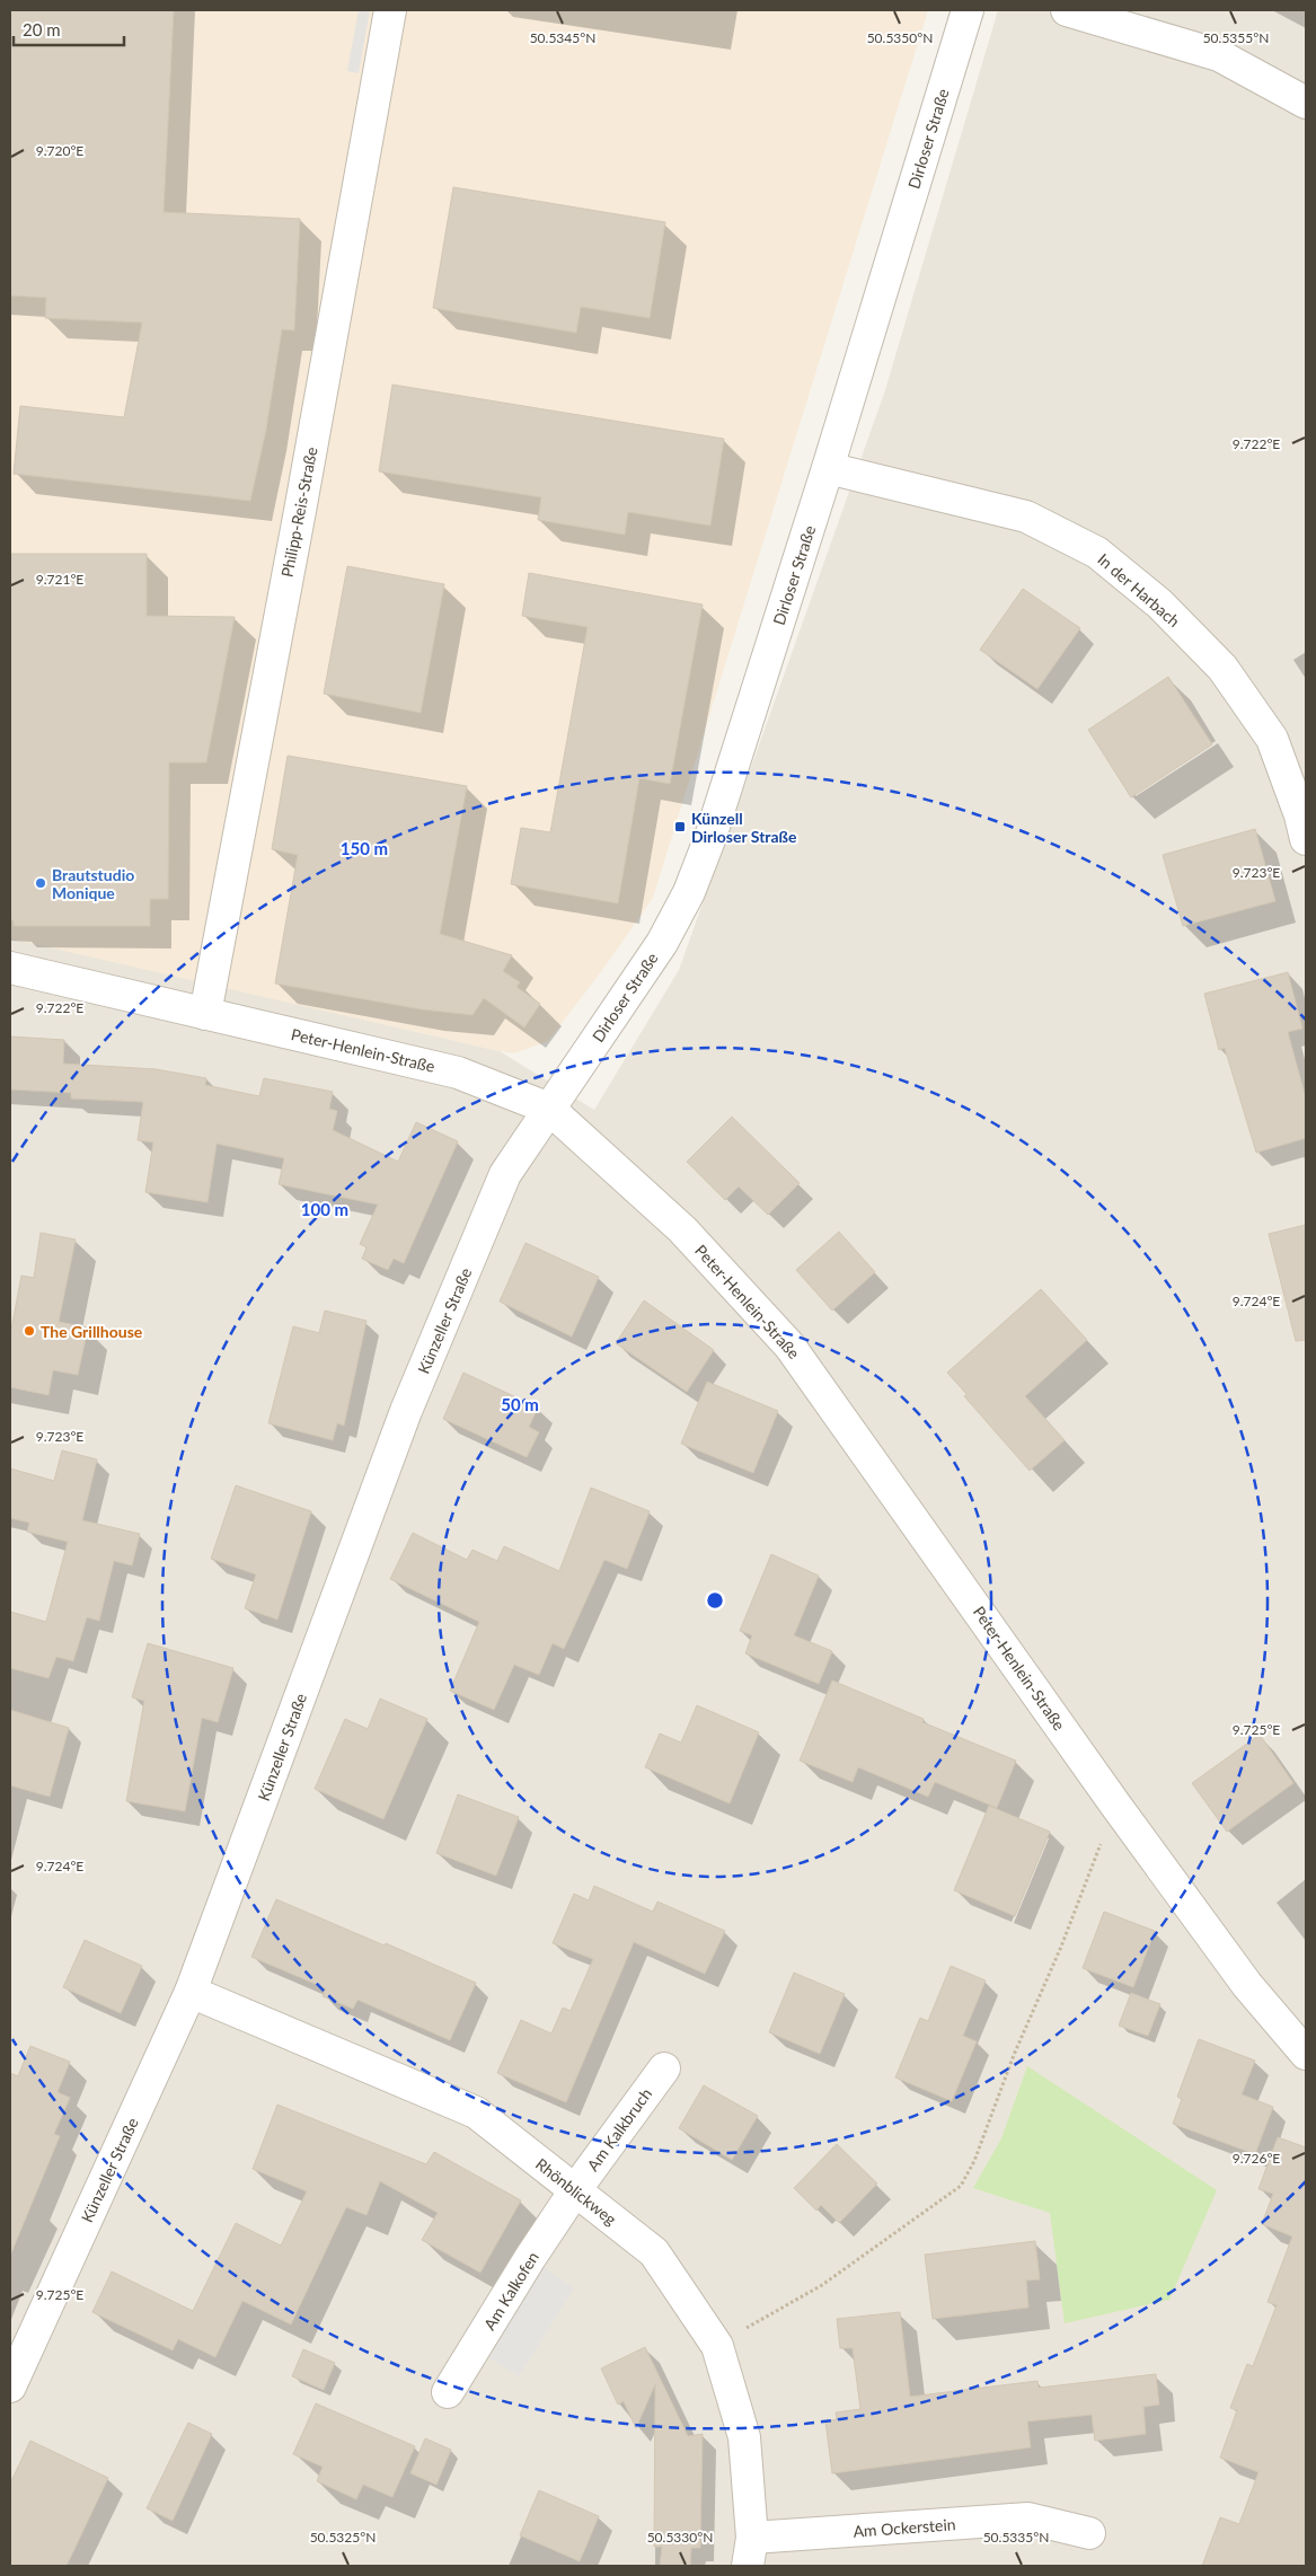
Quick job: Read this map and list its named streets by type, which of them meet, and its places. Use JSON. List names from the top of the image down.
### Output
{
  "streets": {
    "street": [
      "Dirloser Straße",
      "Philipp-Reis-Straße",
      "In der Harbach",
      "Peter-Henlein-Straße",
      "Künzeller Straße",
      "Am Kalkbruch",
      "Rhönblickweg",
      "Am Kalkofen",
      "Am Ockerstein"
    ]
  },
  "crossings": [
    ["Dirloser Straße", "In der Harbach"],
    ["Dirloser Straße", "Peter-Henlein-Straße"],
    ["Dirloser Straße", "Künzeller Straße"],
    ["Philipp-Reis-Straße", "Peter-Henlein-Straße"],
    ["Peter-Henlein-Straße", "Künzeller Straße"],
    ["Künzeller Straße", "Rhönblickweg"],
    ["Am Kalkbruch", "Rhönblickweg"],
    ["Am Kalkbruch", "Am Kalkofen"],
    ["Rhönblickweg", "Am Kalkofen"],
    ["Rhönblickweg", "Am Ockerstein"]
  ],
  "places": {
    "transit": ["Künzell Dirloser Straße"],
    "other": ["Brautstudio Monique", "The Grillhouse"]
  },
  "scale_bar": "20 m",
  "coordinates": [
    "50.5345°N",
    "50.5350°N",
    "50.5355°N",
    "9.720°E",
    "9.722°E",
    "9.721°E",
    "9.723°E",
    "9.724°E",
    "9.725°E",
    "9.726°E",
    "50.5325°N",
    "50.5330°N",
    "50.5335°N"
  ],
  "rings": ["150 m", "100 m", "50 m"]
}
